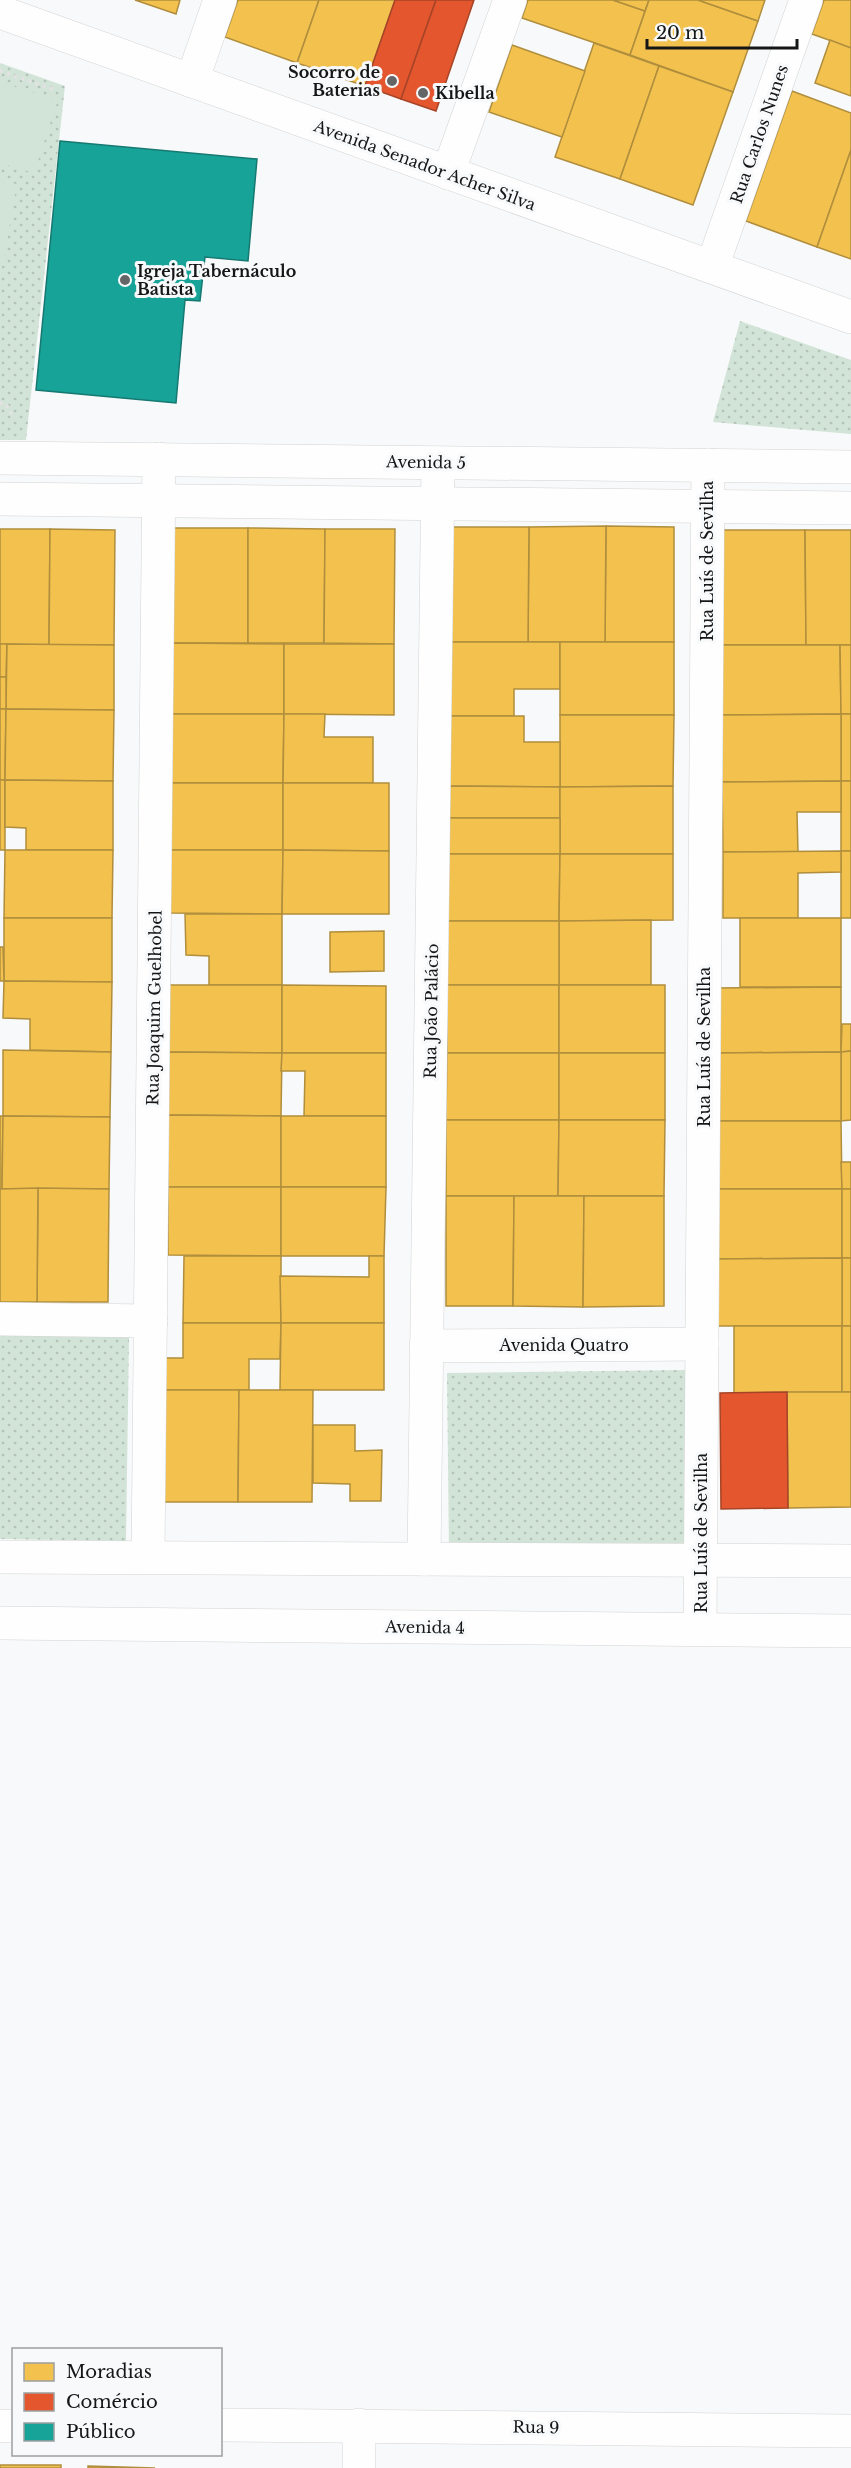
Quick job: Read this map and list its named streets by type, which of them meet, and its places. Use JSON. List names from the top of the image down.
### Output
{
  "streets": {
    "street": [
      "Rua Carlos Nunes",
      "Avenida Senador Acher Silva",
      "Avenida 5",
      "Rua Luís de Sevilha",
      "Rua Joaquim Guelhobel",
      "Rua João Palácio",
      "Avenida Quatro",
      "Avenida 4",
      "Rua 9"
    ]
  },
  "crossings": [
    ["Rua Carlos Nunes", "Avenida Senador Acher Silva"],
    ["Avenida 5", "Rua Luís de Sevilha"],
    ["Avenida 5", "Rua Joaquim Guelhobel"],
    ["Avenida 5", "Rua João Palácio"],
    ["Rua Luís de Sevilha", "Avenida Quatro"],
    ["Rua Luís de Sevilha", "Avenida 4"],
    ["Rua João Palácio", "Avenida Quatro"]
  ],
  "places": ["Socorro de Baterias", "Kibella", "Igreja Tabernáculo Batista"],
  "legend": ["Moradias", "Comércio", "Público"],
  "scale_bar": "20 m"
}
